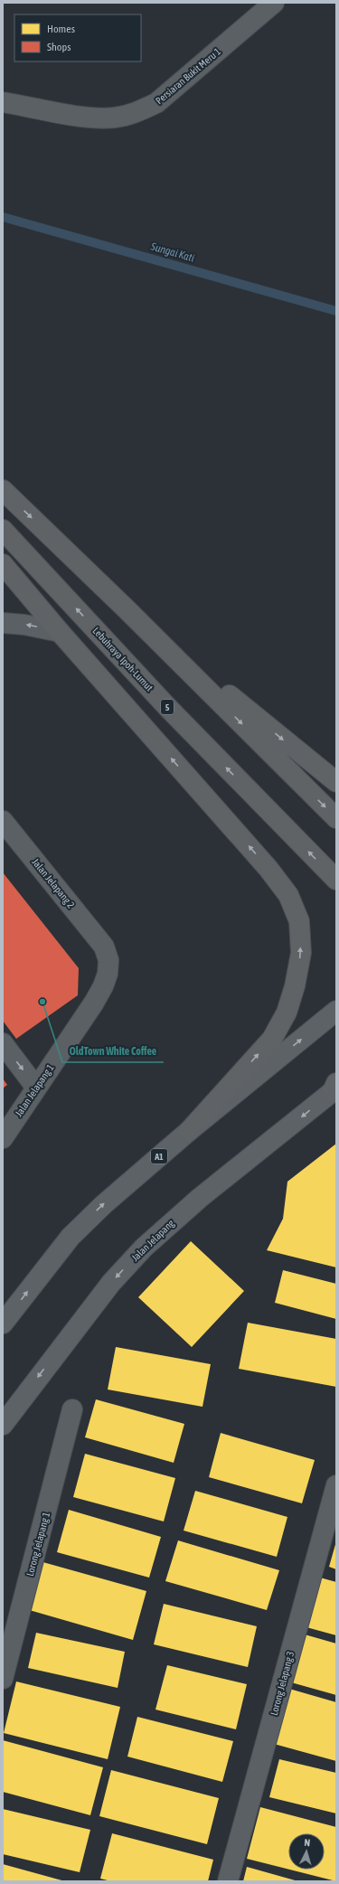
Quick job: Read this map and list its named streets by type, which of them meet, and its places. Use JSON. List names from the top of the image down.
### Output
{
  "streets": {
    "highway": ["Lebuhraya Ipoh-Lumut", "5"],
    "main road": ["A1", "Jalan Jelapang"],
    "street": [
      "Persiaran Bukit Meru 1",
      "Jalan Jelapang 2",
      "Jalan Jelapang 1",
      "Lorong Jelapang 1",
      "Lorong Jelapang 3"
    ]
  },
  "crossings": [
    ["Jalan Jelapang 2", "Jalan Jelapang 1"]
  ],
  "water": ["Sungai Kati"],
  "places": ["OldTown White Coffee"],
  "legend": ["Homes", "Shops"],
  "north": "top"
}
